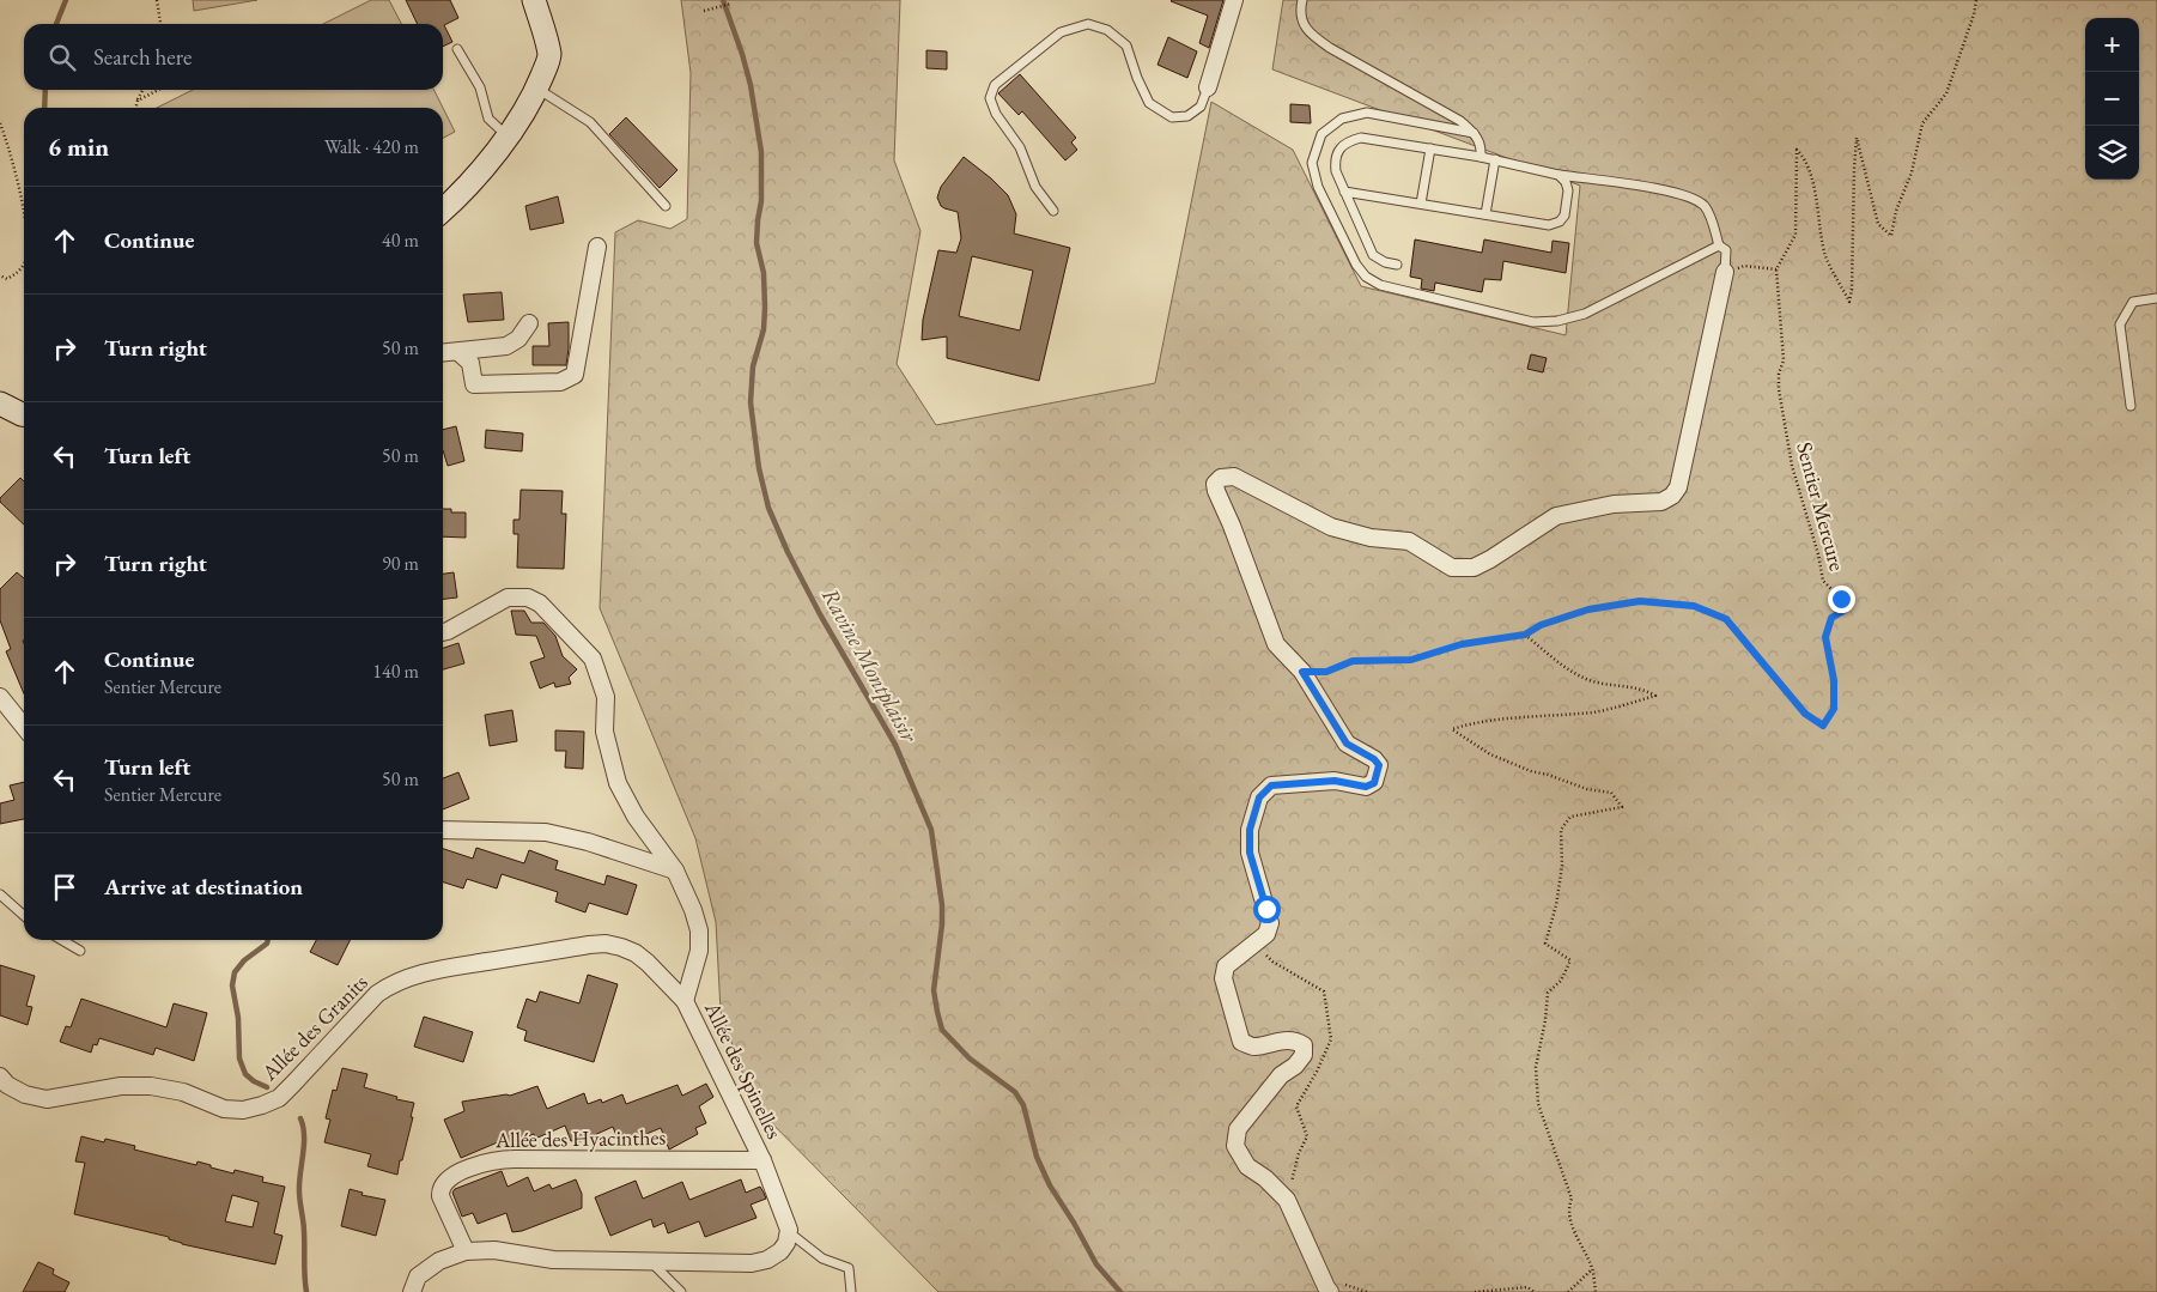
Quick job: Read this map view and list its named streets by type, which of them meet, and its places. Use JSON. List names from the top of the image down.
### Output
{
  "streets": {
    "street": ["Allée des Granits", "Allée des Spinelles", "Allée des Hyacinthes"],
    "path": ["Sentier Mercure"]
  },
  "crossings": [
    ["Allée des Granits", "Allée des Spinelles"],
    ["Allée des Spinelles", "Allée des Hyacinthes"]
  ],
  "water": ["Ravine Montplaisir"],
  "page": {
    "map_buttons": ["+", "−"],
    "search": "Search here",
    "heading": ["6 min", "Walk · 420 m"],
    "list": [
      ["Continue", "40 m"],
      ["Turn right", "50 m"],
      ["Turn left", "50 m"],
      ["Turn right", "90 m"],
      ["Continue", "Sentier Mercure", "140 m"],
      ["Turn left", "Sentier Mercure", "50 m"],
      "Arrive at destination"
    ]
  }
}
